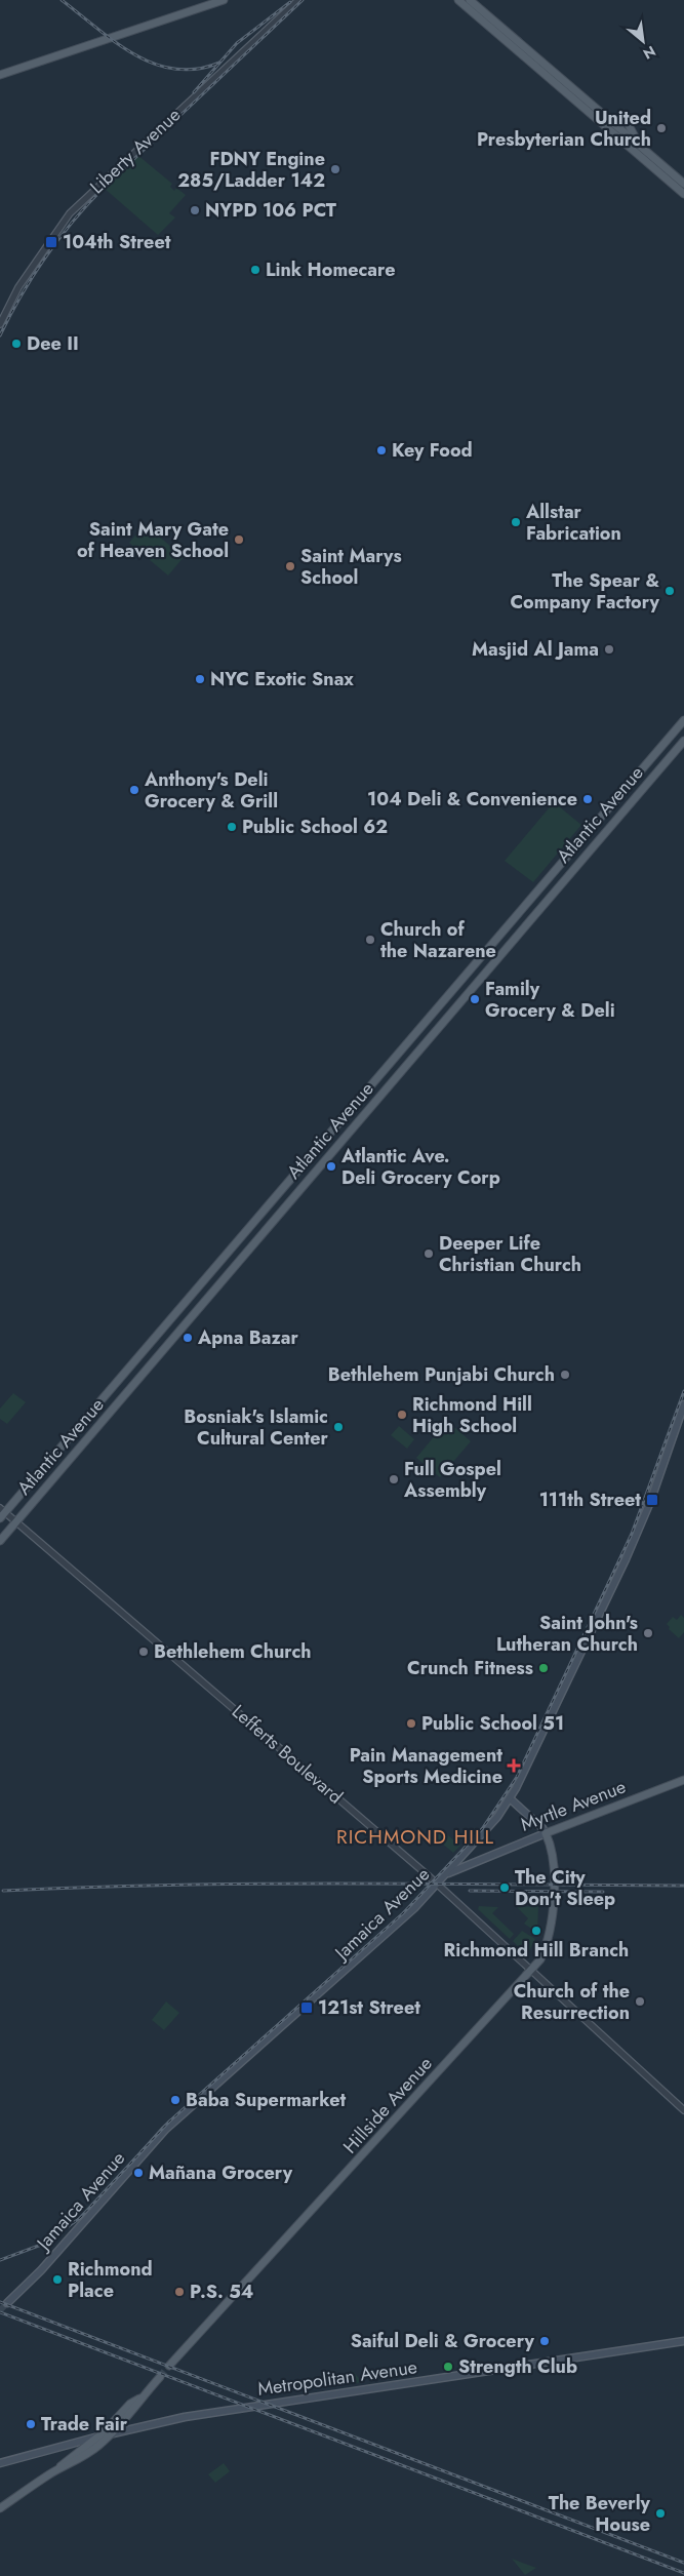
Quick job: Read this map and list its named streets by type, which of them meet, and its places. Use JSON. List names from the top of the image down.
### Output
{
  "streets": {
    "main road": [
      "Atlantic Avenue",
      "Myrtle Avenue",
      "Jamaica Avenue",
      "Hillside Avenue",
      "Metropolitan Avenue"
    ],
    "street": ["Liberty Avenue", "Lefferts Boulevard"]
  },
  "crossings": [
    ["Atlantic Avenue", "Lefferts Boulevard"],
    ["Lefferts Boulevard", "Jamaica Avenue"],
    ["Lefferts Boulevard", "Hillside Avenue"],
    ["Myrtle Avenue", "Jamaica Avenue"],
    ["Myrtle Avenue", "Hillside Avenue"]
  ],
  "districts": ["RICHMOND HILL"],
  "places": {
    "other": [
      "United Presbyterian Church",
      "FDNY Engine 285/Ladder 142",
      "NYPD 106 PCT",
      "Link Homecare",
      "Dee II",
      "Key Food",
      "Allstar Fabrication",
      "Saint Mary Gate of Heaven School",
      "Saint Marys School",
      "The Spear & Company Factory",
      "Masjid Al Jama",
      "NYC Exotic Snax",
      "Anthony's Deli Grocery & Grill",
      "104 Deli & Convenience",
      "Public School 62",
      "Church of the Nazarene",
      "Family Grocery & Deli",
      "Atlantic Ave. Deli Grocery Corp",
      "Deeper Life Christian Church",
      "Apna Bazar",
      "Bethlehem Punjabi Church",
      "Richmond Hill High School",
      "Bosniak's Islamic Cultural Center",
      "Full Gospel Assembly",
      "Saint John's Lutheran Church",
      "Bethlehem Church",
      "Crunch Fitness",
      "Public School 51",
      "The City Don't Sleep",
      "Richmond Hill Branch",
      "Church of the Resurrection",
      "Baba Supermarket",
      "Mañana Grocery",
      "Richmond Place",
      "P.S. 54",
      "Saiful Deli & Grocery",
      "Strength Club",
      "Trade Fair",
      "The Beverly House"
    ],
    "transit": ["104th Street", "111th Street", "121st Street"],
    "health": ["Pain Management Sports Medicine"]
  },
  "north": "bottom right"
}
